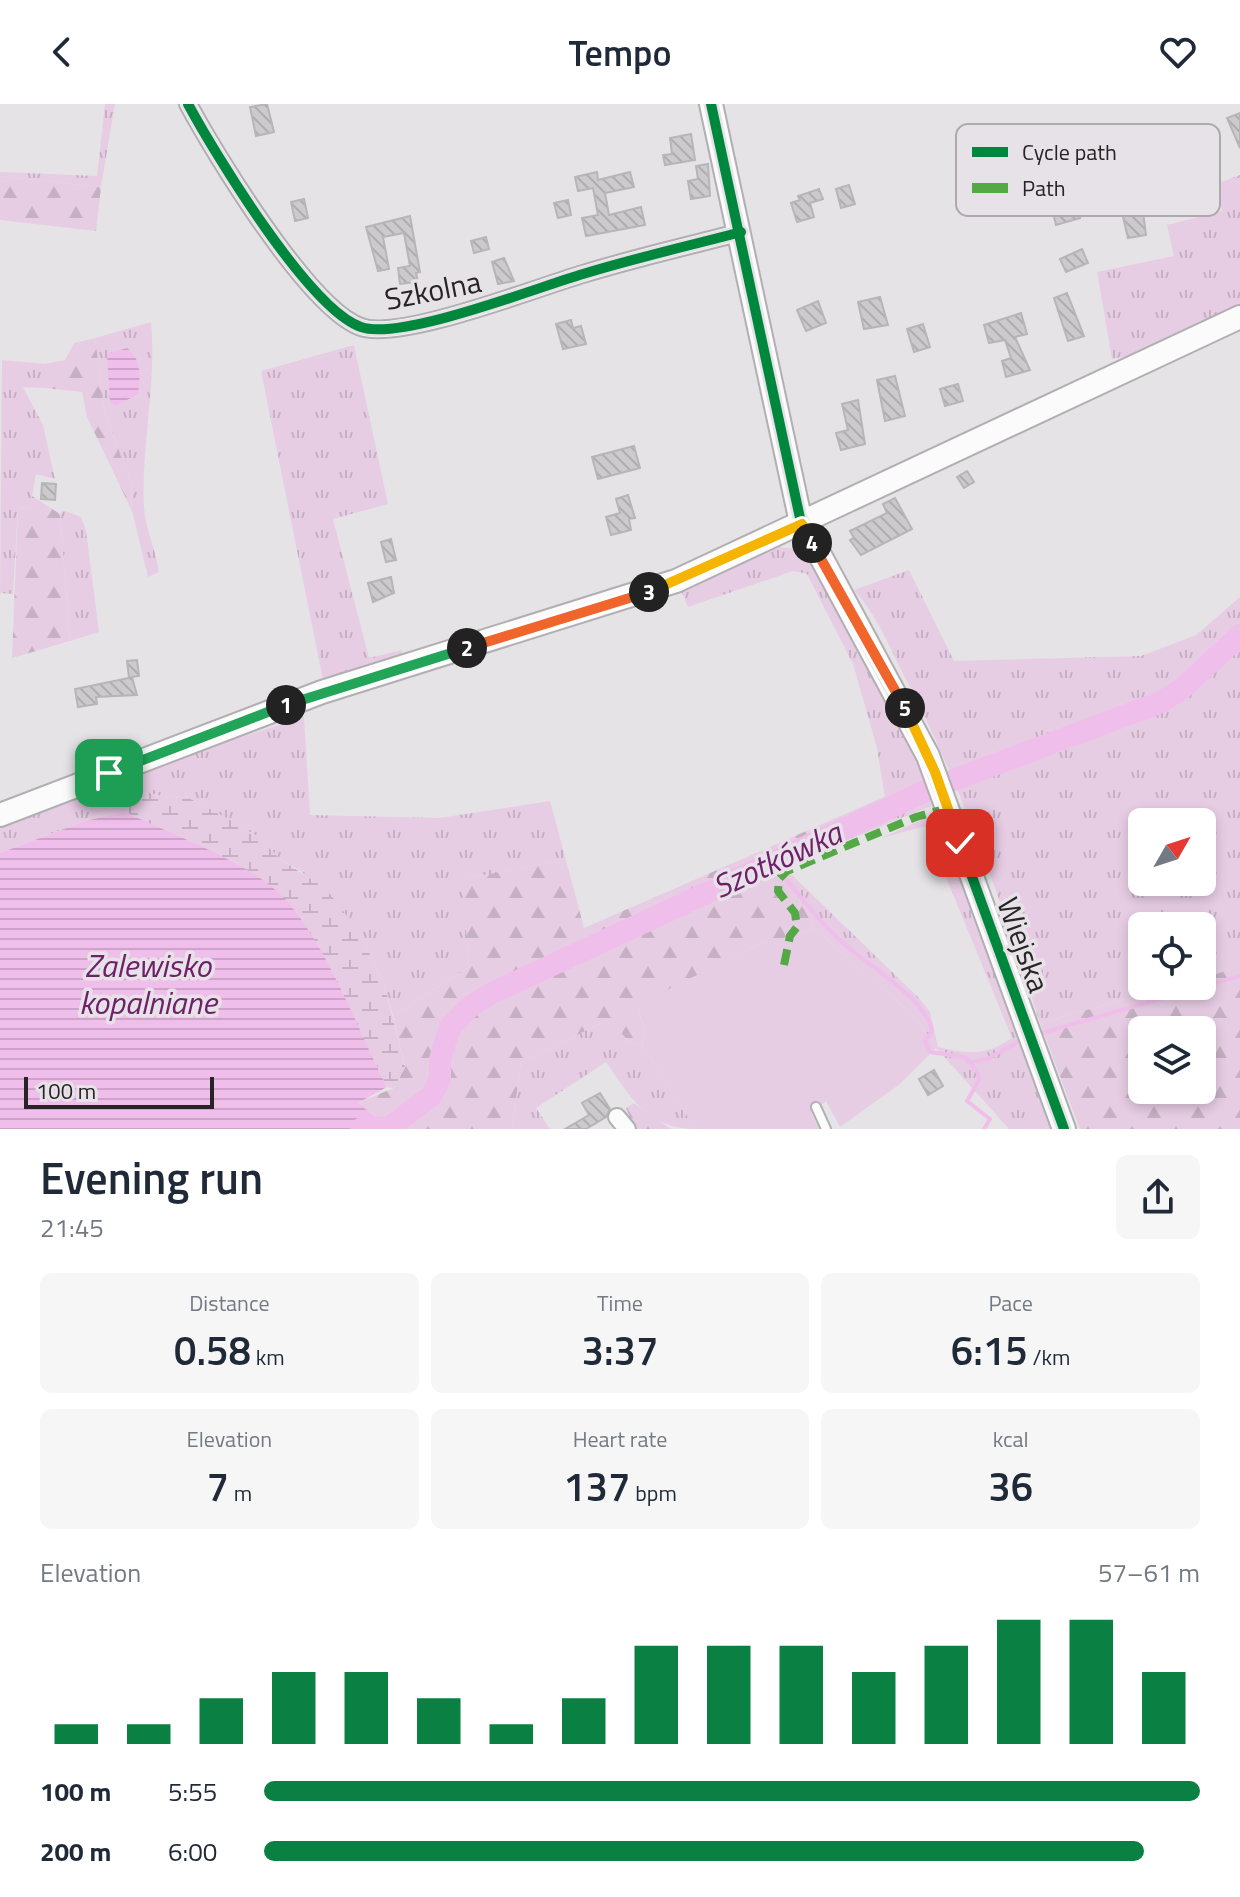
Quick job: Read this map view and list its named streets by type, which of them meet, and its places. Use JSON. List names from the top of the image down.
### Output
{
  "streets": {
    "main road": ["Wiejska"],
    "street": ["Szkolna"]
  },
  "crossings": [
    ["Szkolna", "Wiejska"]
  ],
  "water": ["Szotkówka", "Zalewisko kopalniane"],
  "legend": ["Cycle path", "Path"],
  "scale_bar": "100 m",
  "north": "top right",
  "page": {
    "header": "Tempo",
    "pins": [
      "4",
      "3",
      "2",
      "1",
      "5"
    ],
    "scale": "100 m",
    "heading": ["Evening run", "21:45"],
    "stats": [
      ["Distance", "0.58 km"],
      ["Time", "3:37"],
      ["Pace", "6:15 /km"],
      ["Elevation", "7 m"],
      ["Heart rate", "137 bpm"],
      ["kcal", "36"]
    ],
    "chart": ["Elevation", "57–61 m"],
    "list": [
      {
        "name": "100 m",
        "note": "5:55"
      },
      {
        "name": "200 m",
        "note": "6:00"
      }
    ]
  }
}
